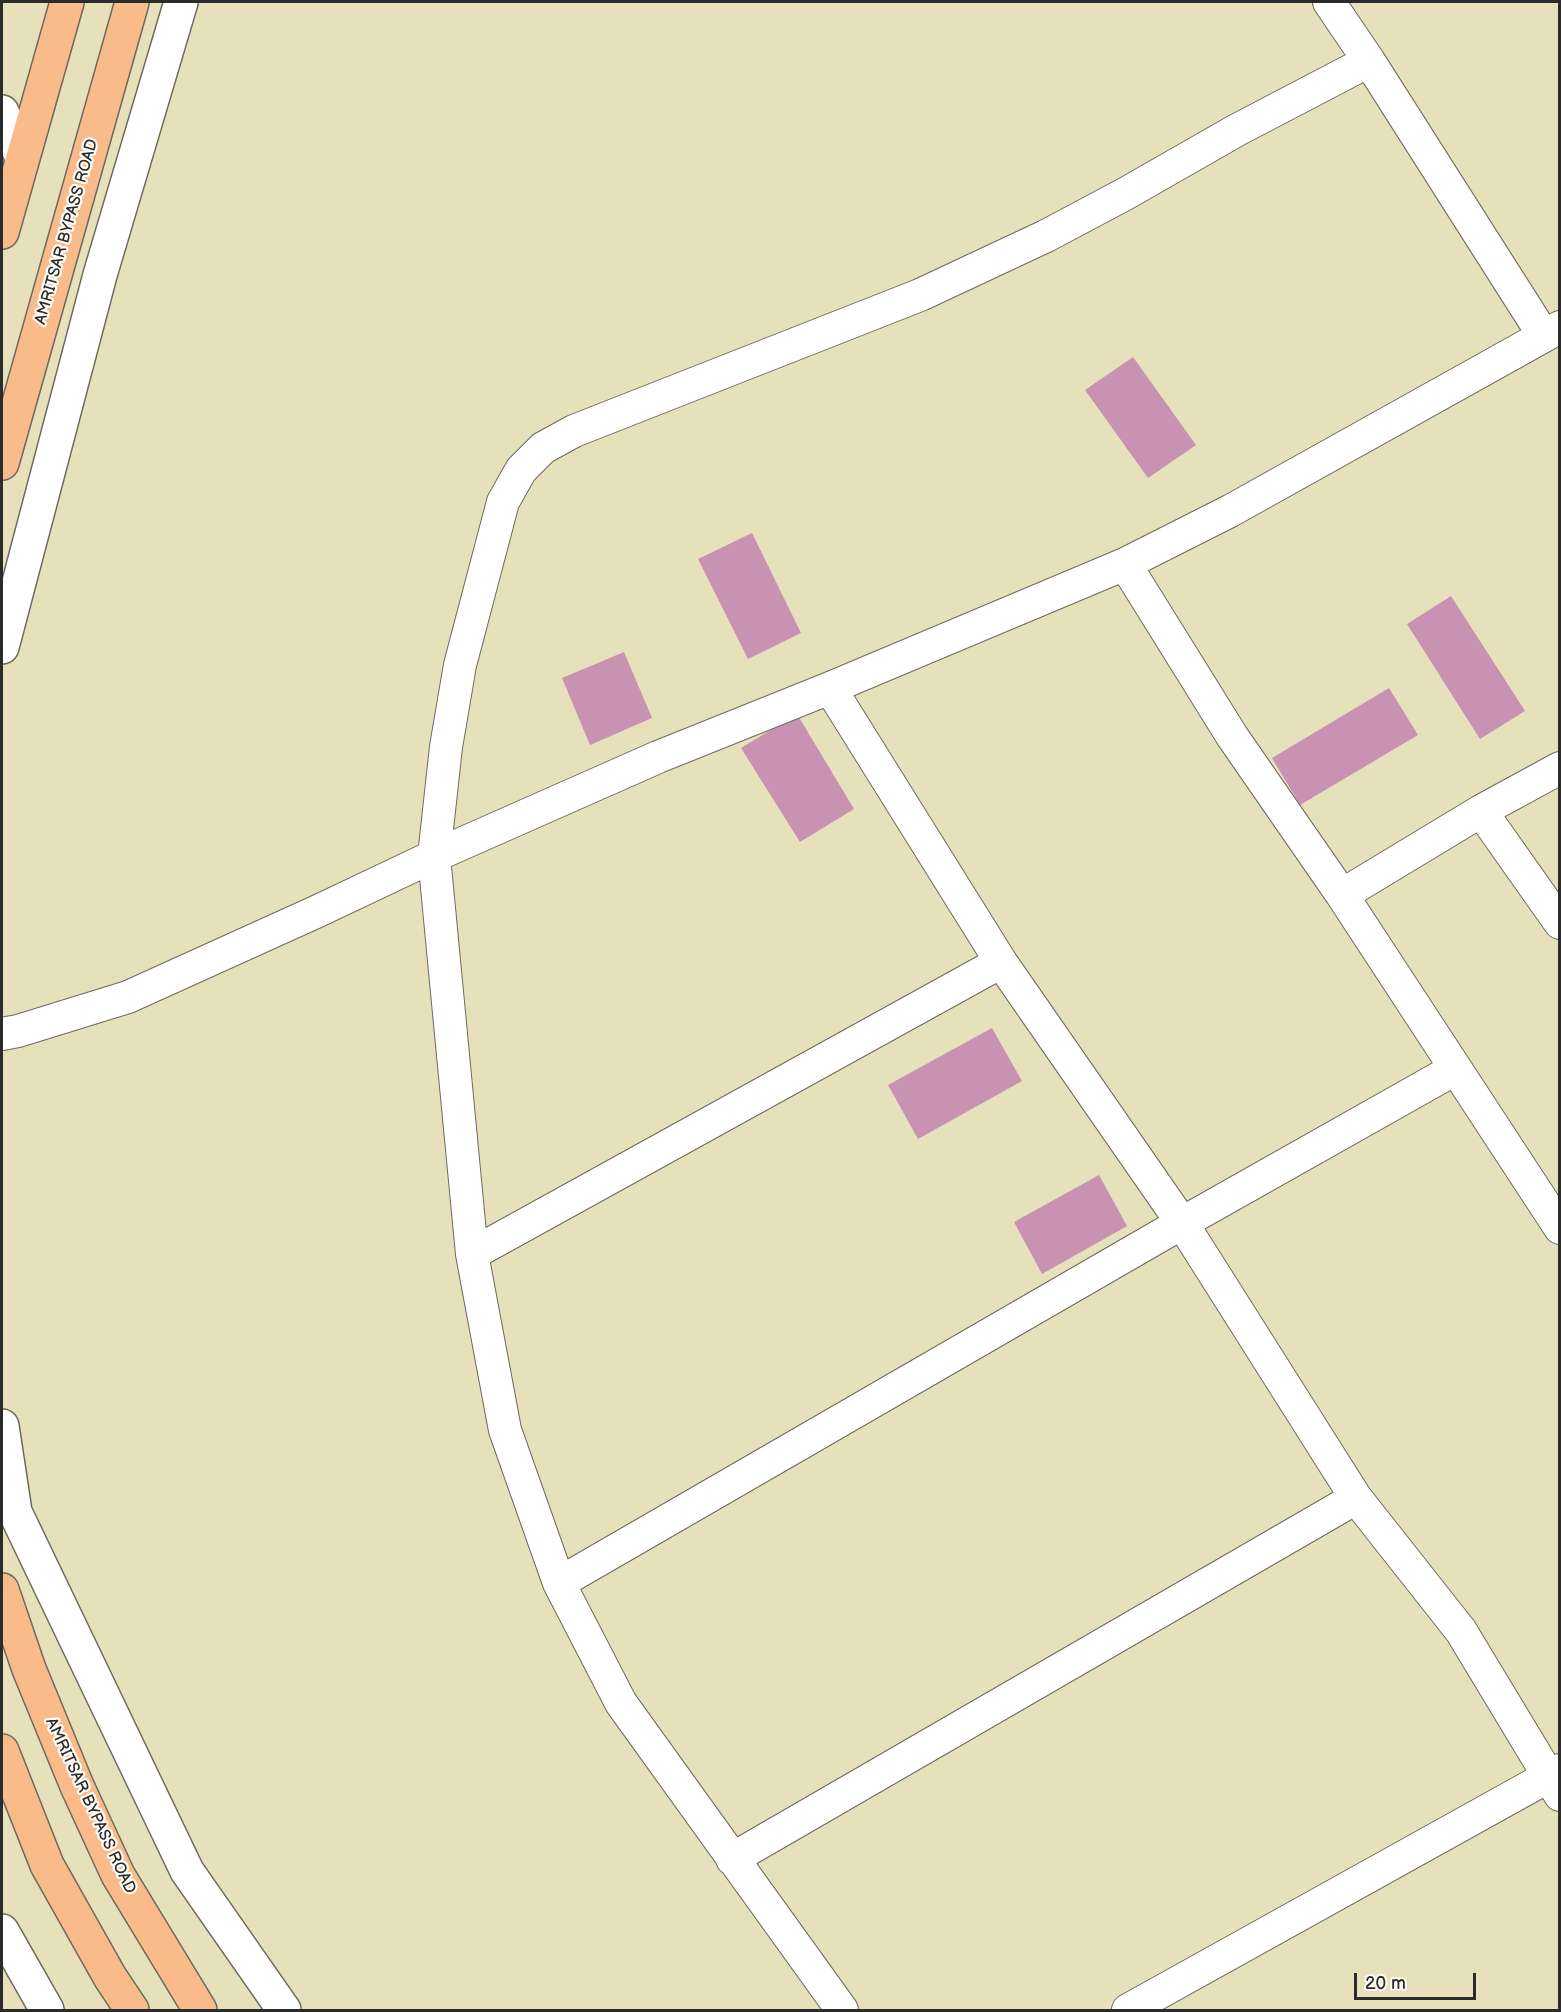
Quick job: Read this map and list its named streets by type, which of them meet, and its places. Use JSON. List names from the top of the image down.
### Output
{
  "streets": {
    "highway": ["AMRITSAR BYPASS ROAD"]
  },
  "scale_bar": "20 m"
}
